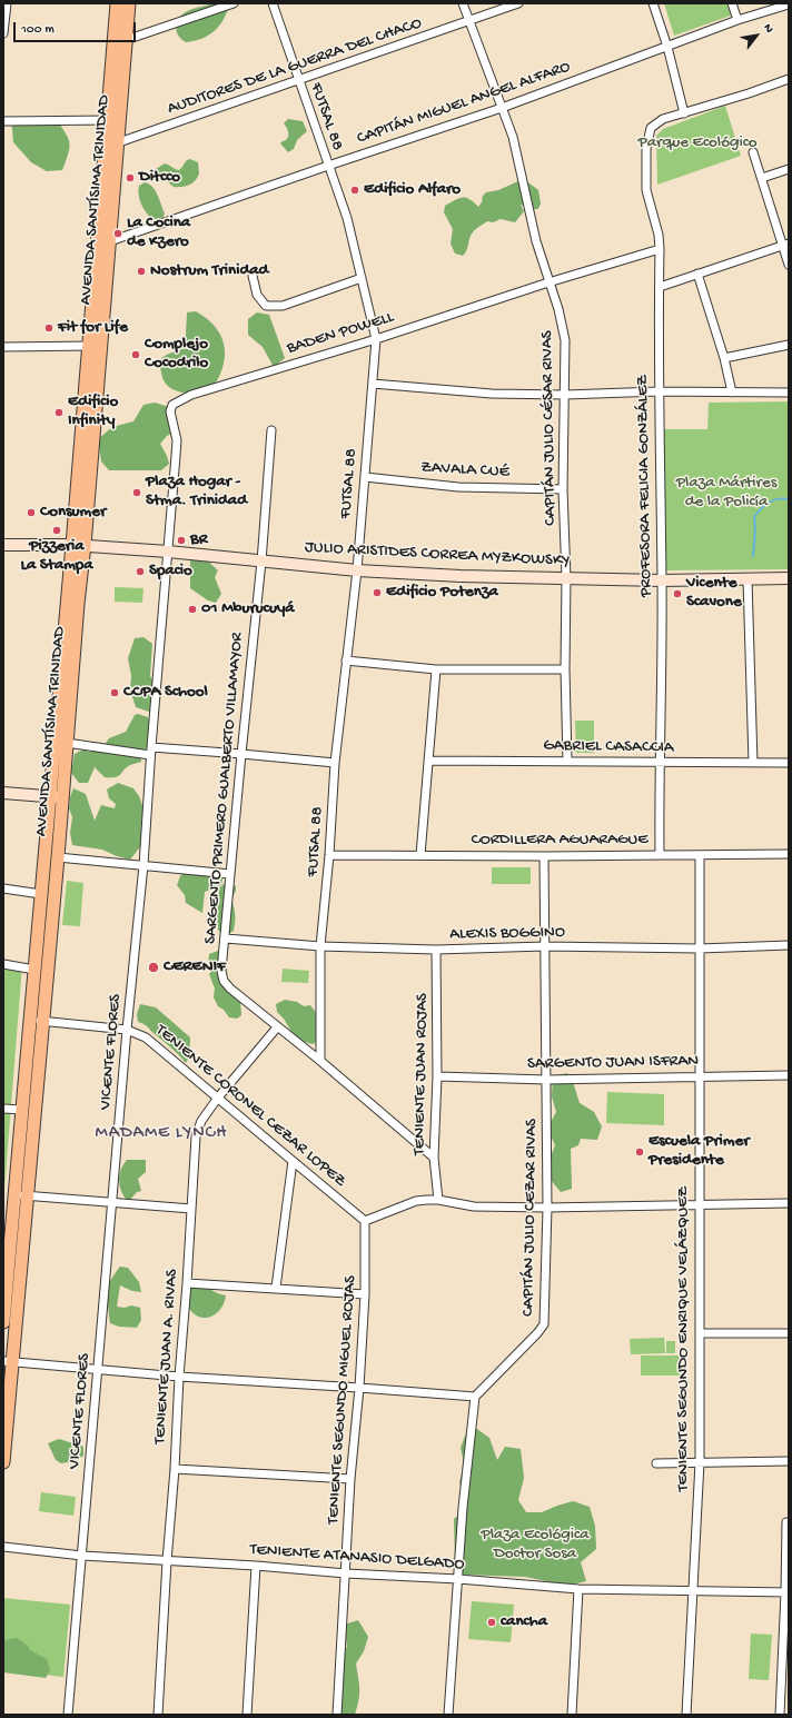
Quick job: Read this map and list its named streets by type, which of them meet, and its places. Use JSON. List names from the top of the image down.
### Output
{
  "streets": {
    "main road": ["AVENIDA SANTÍSIMA TRINIDAD"],
    "street": [
      "AUDITORES DE LA GUERRA DEL CHACO",
      "CAPITÁN MIGUEL ANGEL ALFARO",
      "FUTSAL 88",
      "BADEN POWELL",
      "CAPITÁN JULIO CÉSAR RIVAS",
      "ZAVALA CUÉ",
      "PROFESORA FELICIA GONZÁLEZ",
      "JULIO ARISTIDES CORREA MYZKOWSKY",
      "GABRIEL CASACCIA",
      "SARGENTO PRIMERO GUALBERTO VILLAMAYOR",
      "CORDILLERA AGUARAGUE",
      "ALEXIS BOGGINO",
      "VICENTE FLORES",
      "SARGENTO JUAN ISFRAN",
      "TENIENTE JUAN ROJAS",
      "TENIENTE CORONEL CEZAR LOPEZ",
      "CAPITÁN JULIO CEZAR RIVAS",
      "TENIENTE SEGUNDO ENRIQUE VELÁZQUEZ",
      "TENIENTE JUAN A. RIVAS",
      "TENIENTE SEGUNDO MIGUEL ROJAS",
      "TENIENTE ATANASIO DELGADO"
    ]
  },
  "crossings": [
    ["AUDITORES DE LA GUERRA DEL CHACO", "FUTSAL 88"],
    ["AUDITORES DE LA GUERRA DEL CHACO", "AVENIDA SANTÍSIMA TRINIDAD"],
    ["AUDITORES DE LA GUERRA DEL CHACO", "CAPITÁN JULIO CÉSAR RIVAS"],
    ["CAPITÁN MIGUEL ANGEL ALFARO", "FUTSAL 88"],
    ["CAPITÁN MIGUEL ANGEL ALFARO", "AVENIDA SANTÍSIMA TRINIDAD"],
    ["CAPITÁN MIGUEL ANGEL ALFARO", "CAPITÁN JULIO CÉSAR RIVAS"],
    ["FUTSAL 88", "BADEN POWELL"],
    ["FUTSAL 88", "ZAVALA CUÉ"],
    ["FUTSAL 88", "JULIO ARISTIDES CORREA MYZKOWSKY"],
    ["FUTSAL 88", "SARGENTO PRIMERO GUALBERTO VILLAMAYOR"],
    ["FUTSAL 88", "CORDILLERA AGUARAGUE"],
    ["FUTSAL 88", "ALEXIS BOGGINO"],
    ["AVENIDA SANTÍSIMA TRINIDAD", "JULIO ARISTIDES CORREA MYZKOWSKY"],
    ["AVENIDA SANTÍSIMA TRINIDAD", "TENIENTE CORONEL CEZAR LOPEZ"],
    ["BADEN POWELL", "CAPITÁN JULIO CÉSAR RIVAS"],
    ["BADEN POWELL", "PROFESORA FELICIA GONZÁLEZ"],
    ["BADEN POWELL", "JULIO ARISTIDES CORREA MYZKOWSKY"],
    ["BADEN POWELL", "VICENTE FLORES"],
    ["CAPITÁN JULIO CÉSAR RIVAS", "ZAVALA CUÉ"],
    ["CAPITÁN JULIO CÉSAR RIVAS", "JULIO ARISTIDES CORREA MYZKOWSKY"],
    ["CAPITÁN JULIO CÉSAR RIVAS", "GABRIEL CASACCIA"],
    ["PROFESORA FELICIA GONZÁLEZ", "JULIO ARISTIDES CORREA MYZKOWSKY"],
    ["PROFESORA FELICIA GONZÁLEZ", "GABRIEL CASACCIA"],
    ["PROFESORA FELICIA GONZÁLEZ", "CORDILLERA AGUARAGUE"],
    ["JULIO ARISTIDES CORREA MYZKOWSKY", "SARGENTO PRIMERO GUALBERTO VILLAMAYOR"],
    ["JULIO ARISTIDES CORREA MYZKOWSKY", "VICENTE FLORES"],
    ["SARGENTO PRIMERO GUALBERTO VILLAMAYOR", "ALEXIS BOGGINO"],
    ["SARGENTO PRIMERO GUALBERTO VILLAMAYOR", "TENIENTE JUAN ROJAS"],
    ["SARGENTO PRIMERO GUALBERTO VILLAMAYOR", "TENIENTE JUAN A. RIVAS"],
    ["CORDILLERA AGUARAGUE", "CAPITÁN JULIO CEZAR RIVAS"],
    ["CORDILLERA AGUARAGUE", "TENIENTE SEGUNDO ENRIQUE VELÁZQUEZ"],
    ["ALEXIS BOGGINO", "TENIENTE JUAN ROJAS"],
    ["ALEXIS BOGGINO", "CAPITÁN JULIO CEZAR RIVAS"],
    ["ALEXIS BOGGINO", "TENIENTE SEGUNDO ENRIQUE VELÁZQUEZ"],
    ["VICENTE FLORES", "TENIENTE CORONEL CEZAR LOPEZ"],
    ["VICENTE FLORES", "TENIENTE ATANASIO DELGADO"],
    ["SARGENTO JUAN ISFRAN", "TENIENTE JUAN ROJAS"],
    ["SARGENTO JUAN ISFRAN", "CAPITÁN JULIO CEZAR RIVAS"],
    ["SARGENTO JUAN ISFRAN", "TENIENTE SEGUNDO ENRIQUE VELÁZQUEZ"],
    ["TENIENTE CORONEL CEZAR LOPEZ", "TENIENTE JUAN A. RIVAS"],
    ["TENIENTE CORONEL CEZAR LOPEZ", "TENIENTE SEGUNDO MIGUEL ROJAS"],
    ["TENIENTE SEGUNDO ENRIQUE VELÁZQUEZ", "TENIENTE ATANASIO DELGADO"],
    ["TENIENTE JUAN A. RIVAS", "TENIENTE ATANASIO DELGADO"],
    ["TENIENTE SEGUNDO MIGUEL ROJAS", "TENIENTE ATANASIO DELGADO"]
  ],
  "districts": ["MADAME LYNCH"],
  "parks": ["Parque Ecológico", "Plaza Mártires de la Policía", "Plaza Ecológica Doctor Sosa"],
  "places": [
    "Ditcco",
    "Edificio Alfaro",
    "La Cocina de Kzero",
    "Nostrum Trinidad",
    "Fit for Life",
    "Complejo Cocodrilo",
    "Edificio Infinity",
    "Plaza Hogar - Stma. Trinidad",
    "Consumer",
    "Pizzeria La Stampa",
    "BR",
    "Spacio",
    "Edificio Potenza",
    "Vicente Scavone",
    "01 Mburucuyá",
    "CCPA School",
    "CERENIF",
    "Escuela Primer Presidente",
    "cancha"
  ],
  "scale_bar": "100 m",
  "north": "top right"
}
